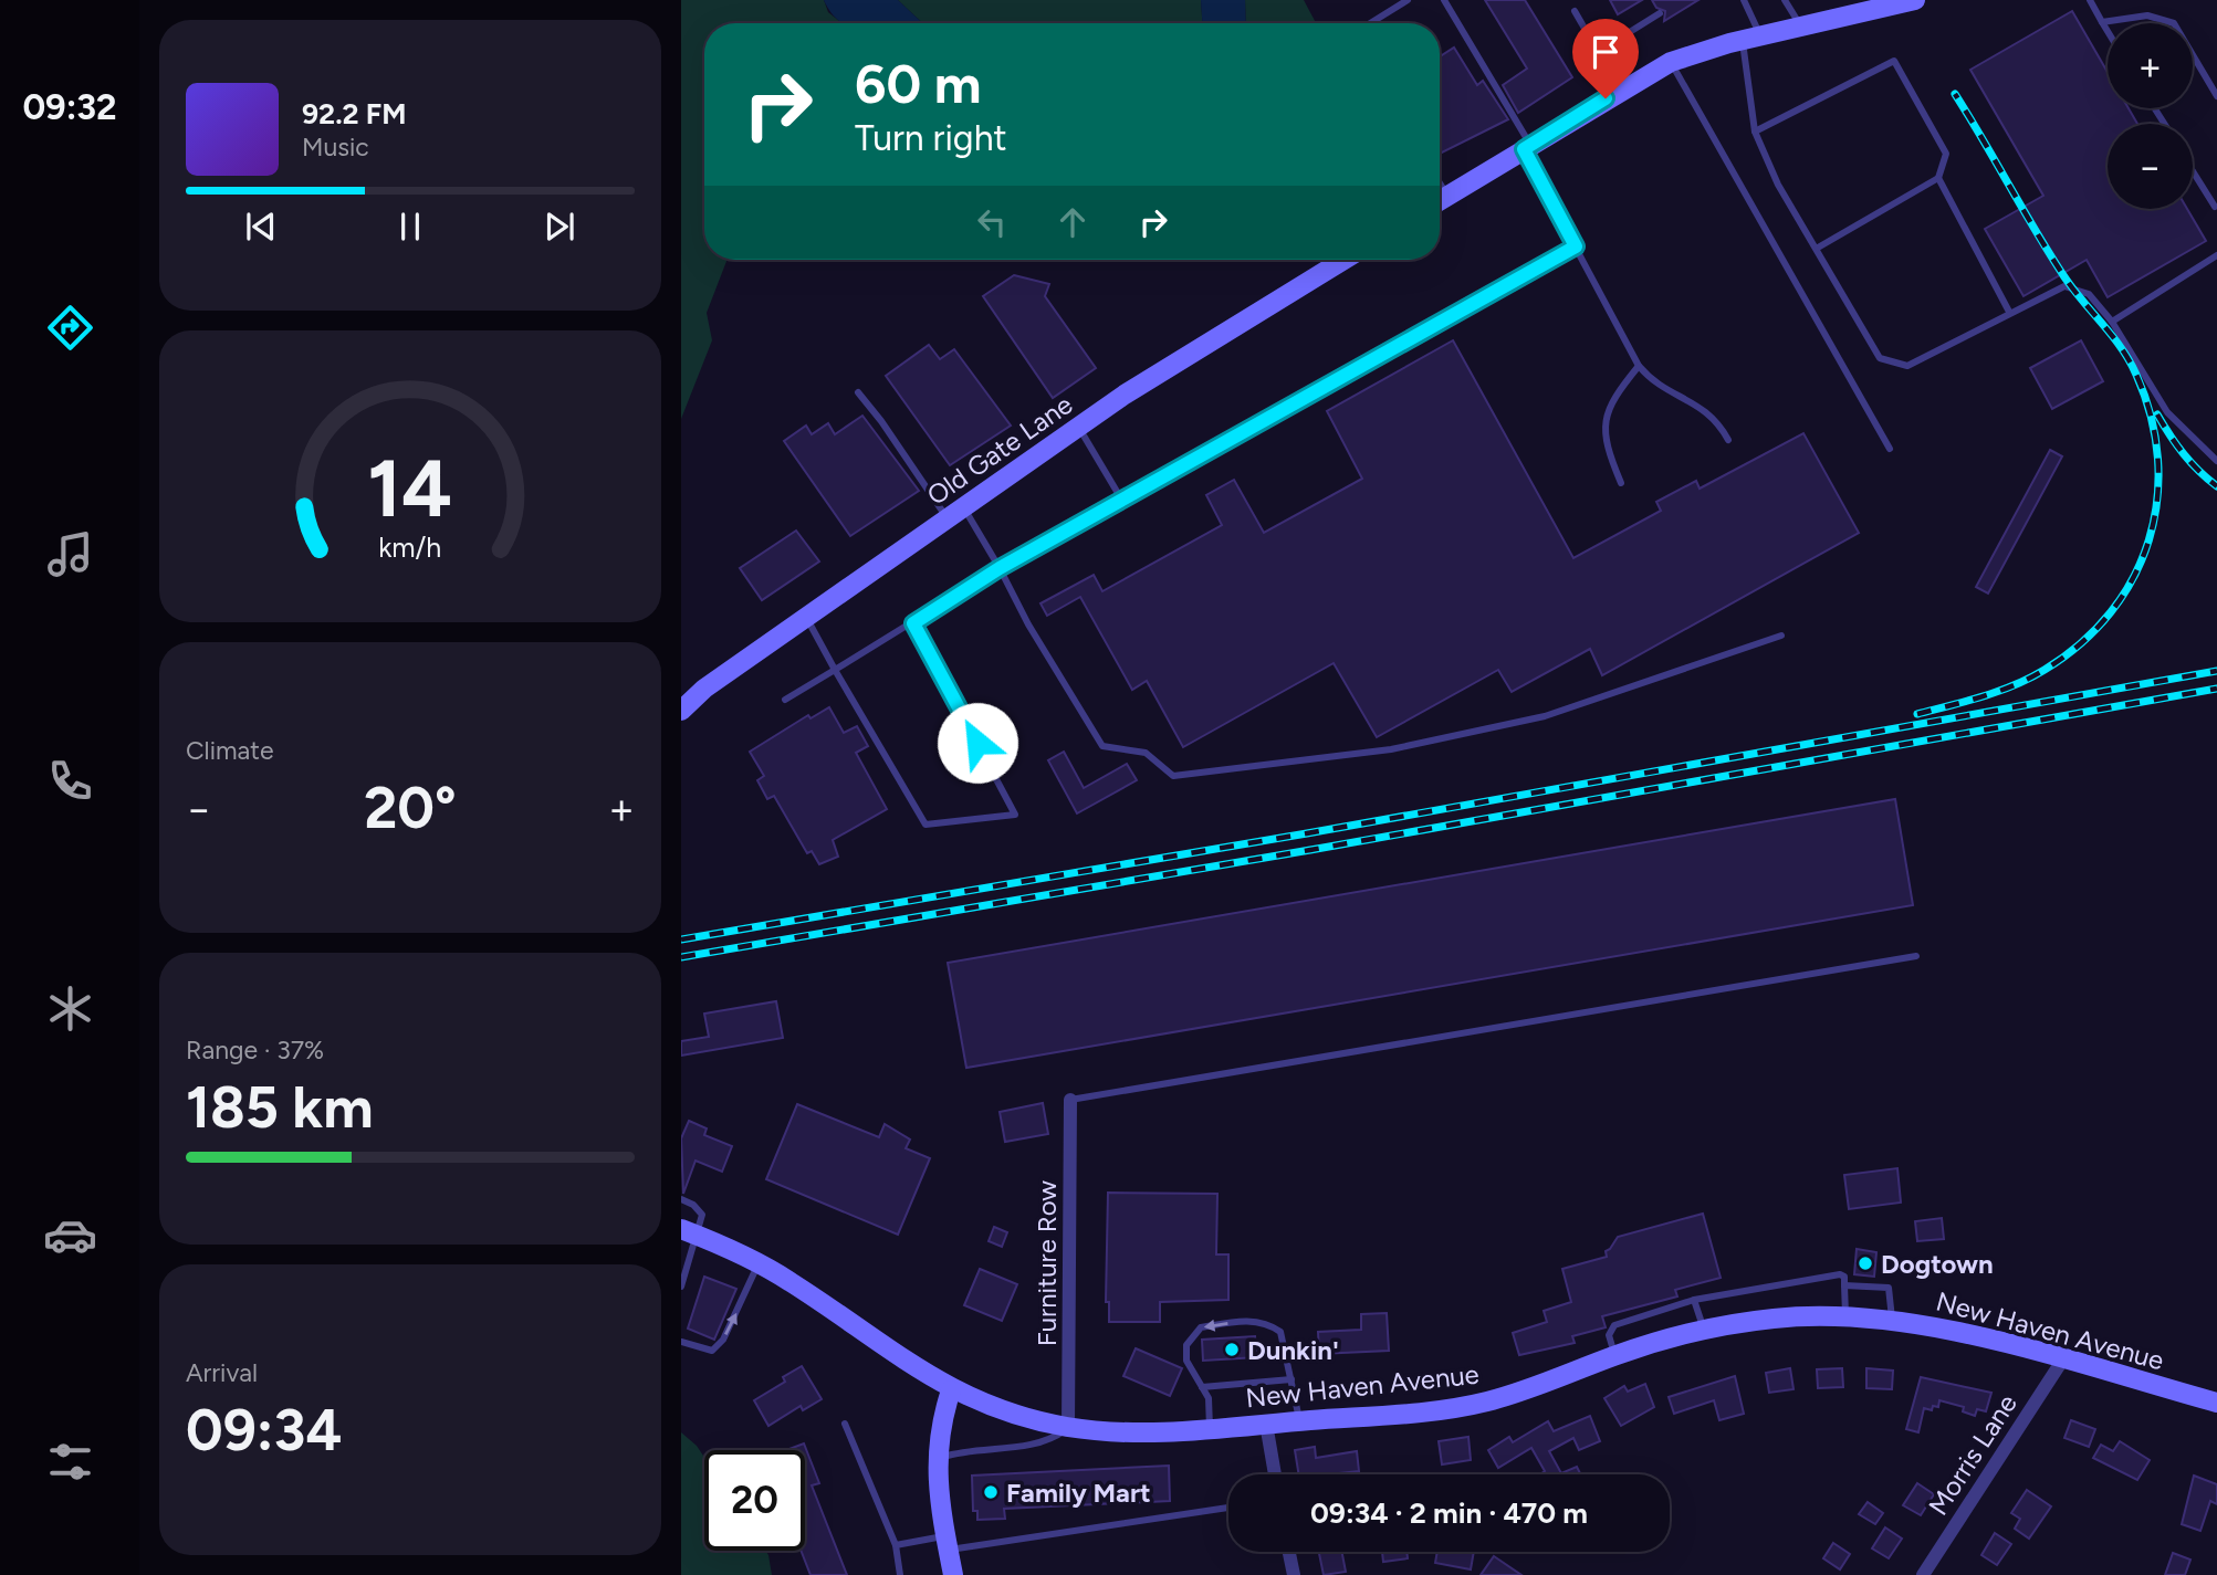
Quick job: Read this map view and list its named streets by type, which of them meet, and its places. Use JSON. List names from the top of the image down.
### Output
{
  "streets": {
    "main road": ["Old Gate Lane", "New Haven Avenue"],
    "street": ["Furniture Row", "Morris Lane"]
  },
  "crossings": [
    ["Furniture Row", "New Haven Avenue"],
    ["New Haven Avenue", "Morris Lane"]
  ],
  "places": ["Dogtown", "Dunkin'", "Family Mart"],
  "page": {
    "tabs": "09:32",
    "map_buttons": ["+", "−"],
    "turn": ["60 m", "Turn right"],
    "song": ["92.2 FM", "Music"],
    "tile": [
      "Climate",
      ["Range · 37%", "185 km"],
      ["Arrival", "09:34"]
    ],
    "heat": ["−", "20°", "+"],
    "limit": "20",
    "trip": "09:34 · 2 min · 470 m",
    "gauge": ["14", "km/h"]
  }
}
